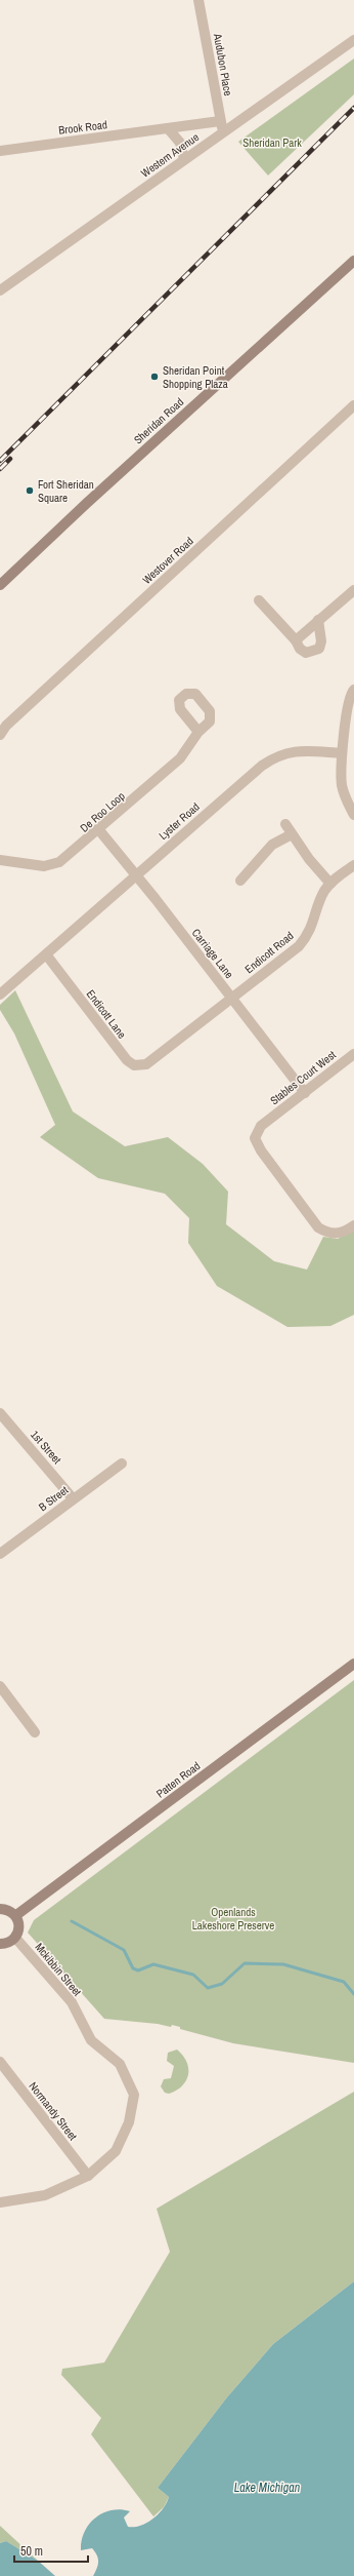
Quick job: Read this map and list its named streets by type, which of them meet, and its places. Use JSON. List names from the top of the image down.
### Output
{
  "streets": {
    "street": [
      "Audubon Place",
      "Brook Road",
      "Western Avenue",
      "Sheridan Road",
      "Westover Road",
      "De Roo Loop",
      "Lyster Road",
      "Endicott Road",
      "Carriage Lane",
      "Endicott Lane",
      "Stables Court West",
      "1st Street",
      "B Street",
      "Patten Road",
      "Mckibbin Street",
      "Normandy Street"
    ]
  },
  "crossings": [
    ["Audubon Place", "Brook Road"],
    ["Audubon Place", "Western Avenue"],
    ["De Roo Loop", "Carriage Lane"],
    ["Lyster Road", "Carriage Lane"],
    ["Lyster Road", "Endicott Lane"],
    ["Endicott Road", "Carriage Lane"],
    ["Endicott Road", "Endicott Lane"],
    ["Carriage Lane", "Stables Court West"],
    ["1st Street", "B Street"],
    ["Mckibbin Street", "Normandy Street"]
  ],
  "water": ["Lake Michigan"],
  "parks": ["Sheridan Park", "Openlands Lakeshore Preserve"],
  "places": ["Sheridan Point Shopping Plaza", "Fort Sheridan Square"],
  "scale_bar": "50 m"
}
